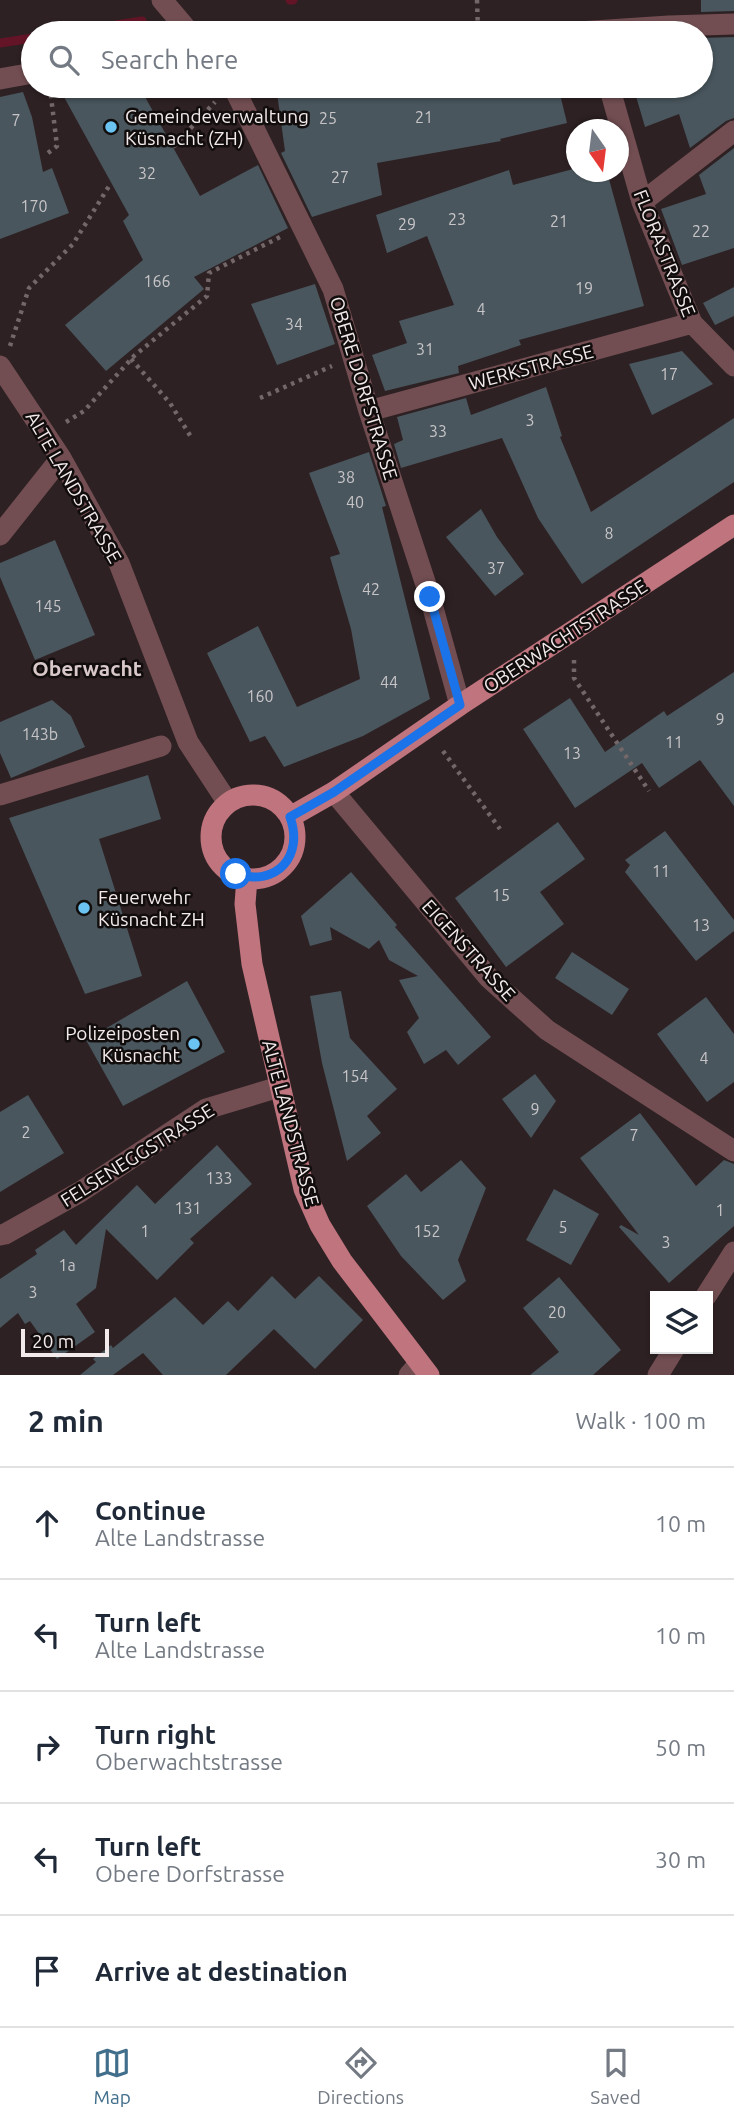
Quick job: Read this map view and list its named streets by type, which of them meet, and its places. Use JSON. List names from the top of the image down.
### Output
{
  "streets": {
    "main road": ["ALTE LANDSTRASSE", "OBERWACHTSTRASSE"],
    "street": [
      "FLORASTRASSE",
      "WERKSTRASSE",
      "OBERE DORFSTRASSE",
      "EIGENSTRASSE",
      "FELSENEGGSTRASSE"
    ]
  },
  "crossings": [
    ["FLORASTRASSE", "WERKSTRASSE"],
    ["WERKSTRASSE", "OBERE DORFSTRASSE"],
    ["OBERE DORFSTRASSE", "OBERWACHTSTRASSE"],
    ["ALTE LANDSTRASSE", "OBERWACHTSTRASSE"],
    ["ALTE LANDSTRASSE", "FELSENEGGSTRASSE"],
    ["OBERWACHTSTRASSE", "EIGENSTRASSE"]
  ],
  "districts": ["Oberwacht"],
  "places": ["Gemeindeverwaltung Küsnacht (ZH)", "Feuerwehr Küsnacht ZH", "Polizeiposten Küsnacht"],
  "house_numbers": [
    "21",
    "25",
    "7",
    "32",
    "27",
    "170",
    "23",
    "21",
    "29",
    "22",
    "166",
    "19",
    "4",
    "34",
    "31",
    "17",
    "3",
    "33",
    "38",
    "40",
    "8",
    "37",
    "42",
    "145",
    "44",
    "160",
    "9",
    "143b",
    "11",
    "13",
    "11",
    "15",
    "13",
    "4",
    "154",
    "9",
    "2",
    "7",
    "133",
    "131",
    "1",
    "5",
    "1",
    "152",
    "3",
    "1a",
    "3",
    "20"
  ],
  "scale_bar": "20 m",
  "north": "bottom",
  "page": {
    "search": "Search here",
    "scale": "20 m",
    "heading": ["2 min", "Walk · 100 m"],
    "list": [
      ["Continue", "Alte Landstrasse", "10 m"],
      ["Turn left", "Alte Landstrasse", "10 m"],
      ["Turn right", "Oberwachtstrasse", "50 m"],
      ["Turn left", "Obere Dorfstrasse", "30 m"],
      "Arrive at destination"
    ],
    "nav": ["Map", "Directions", "Saved"]
  }
}
